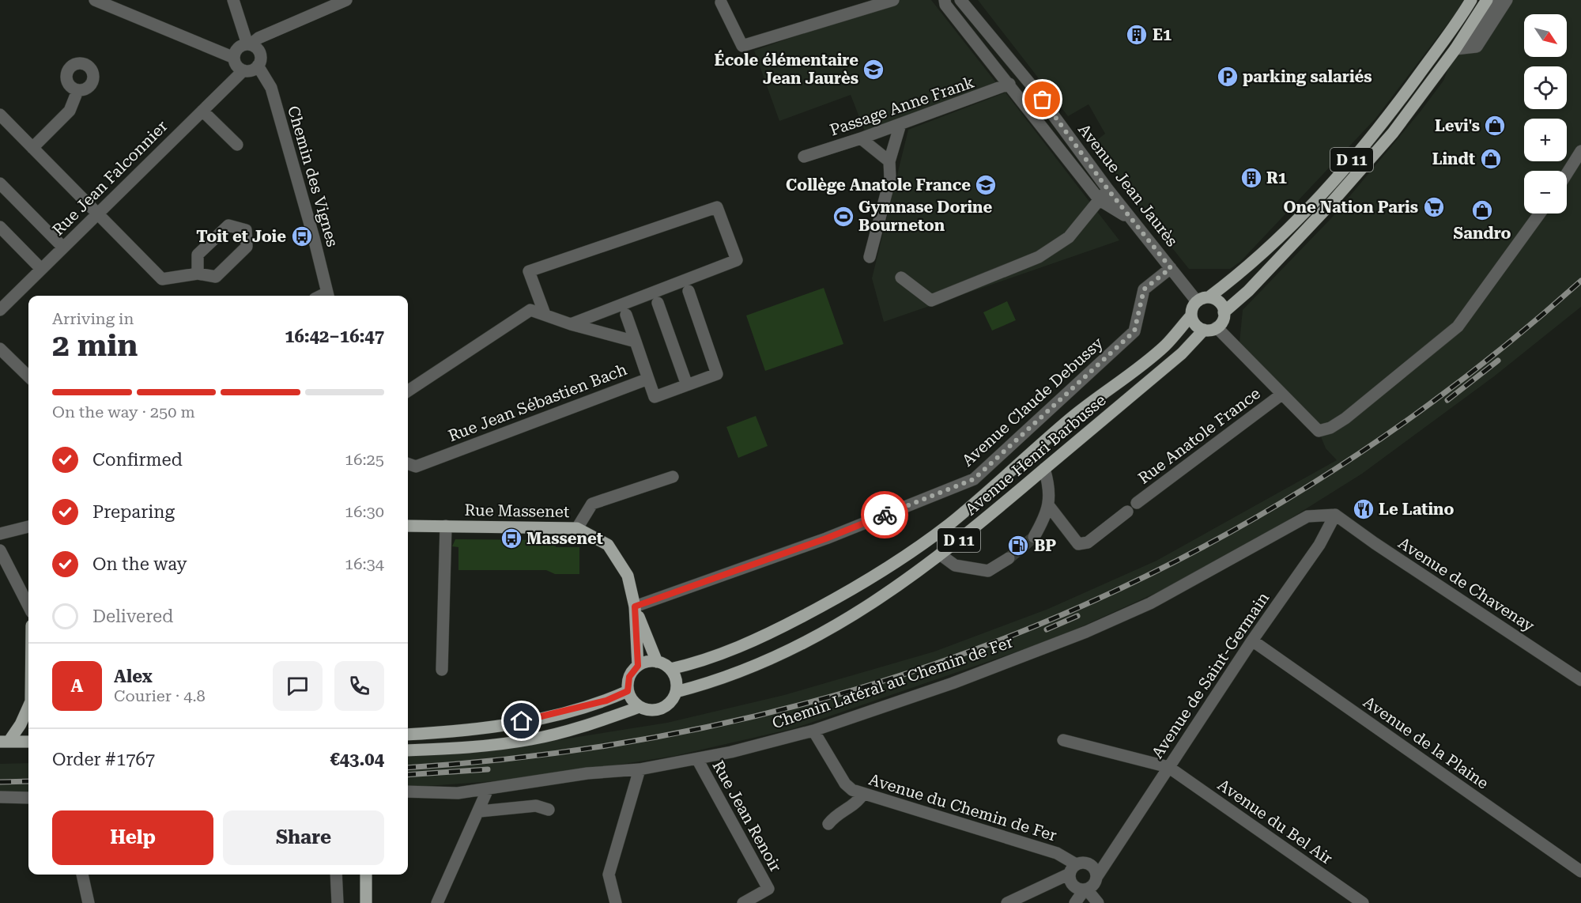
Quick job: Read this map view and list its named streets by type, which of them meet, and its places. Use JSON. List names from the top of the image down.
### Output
{
  "streets": {
    "main road": ["D 11", "Avenue Henri Barbusse", "Rue Massenet"],
    "street": [
      "Passage Anne Frank",
      "Chemin des Vignes",
      "Rue Jean Falconnier",
      "Avenue Jean Jaurès",
      "Avenue Claude Debussy",
      "Rue Jean Sébastien Bach",
      "Rue Anatole France",
      "Avenue de Chavenay",
      "Avenue de Saint-Germain",
      "Chemin Latéral au Chemin de Fer",
      "Avenue de la Plaine",
      "Avenue du Chemin de Fer",
      "Rue Jean Renoir",
      "Avenue du Bel Air"
    ]
  },
  "crossings": [
    ["D 11", "Avenue Jean Jaurès"],
    ["D 11", "Avenue Henri Barbusse"],
    ["Chemin des Vignes", "Rue Jean Falconnier"],
    ["Avenue Jean Jaurès", "Avenue Claude Debussy"],
    ["Avenue Jean Jaurès", "Avenue Henri Barbusse"],
    ["Avenue Claude Debussy", "Rue Massenet"],
    ["Avenue Henri Barbusse", "Rue Massenet"],
    ["Avenue de Chavenay", "Avenue de Saint-Germain"],
    ["Avenue de Chavenay", "Chemin Latéral au Chemin de Fer"],
    ["Avenue de Saint-Germain", "Chemin Latéral au Chemin de Fer"],
    ["Avenue de Saint-Germain", "Avenue de la Plaine"],
    ["Avenue de Saint-Germain", "Avenue du Chemin de Fer"],
    ["Avenue de Saint-Germain", "Avenue du Bel Air"],
    ["Chemin Latéral au Chemin de Fer", "Avenue du Chemin de Fer"],
    ["Chemin Latéral au Chemin de Fer", "Rue Jean Renoir"]
  ],
  "places": {
    "building": ["E1", "R1"],
    "school or university": ["École élémentaire Jean Jaurès", "Collège Anatole France"],
    "parking": ["parking salariés"],
    "shop": ["Levi's", "Lindt", "Sandro"],
    "supermarket": ["One Nation Paris"],
    "sports": ["Gymnase Dorine Bourneton"],
    "bus stop": ["Toit et Joie", "Massenet"],
    "restaurant": ["Le Latino"],
    "fuel station": ["BP"]
  },
  "north": "bottom right",
  "page": {
    "map_buttons": ["+", "−"],
    "heading": ["2 min", "Arriving in", "16:42–16:47"],
    "panel": [
      "Alex",
      "Courier · 4.8",
      "Order #1767",
      "€43.04"
    ],
    "bar": "On the way · 250 m",
    "list": [
      ["Confirmed", "16:25"],
      ["Preparing", "16:30"],
      ["On the way", "16:34"],
      "Delivered"
    ],
    "round": "A",
    "buttons": ["Help", "Share"]
  }
}
